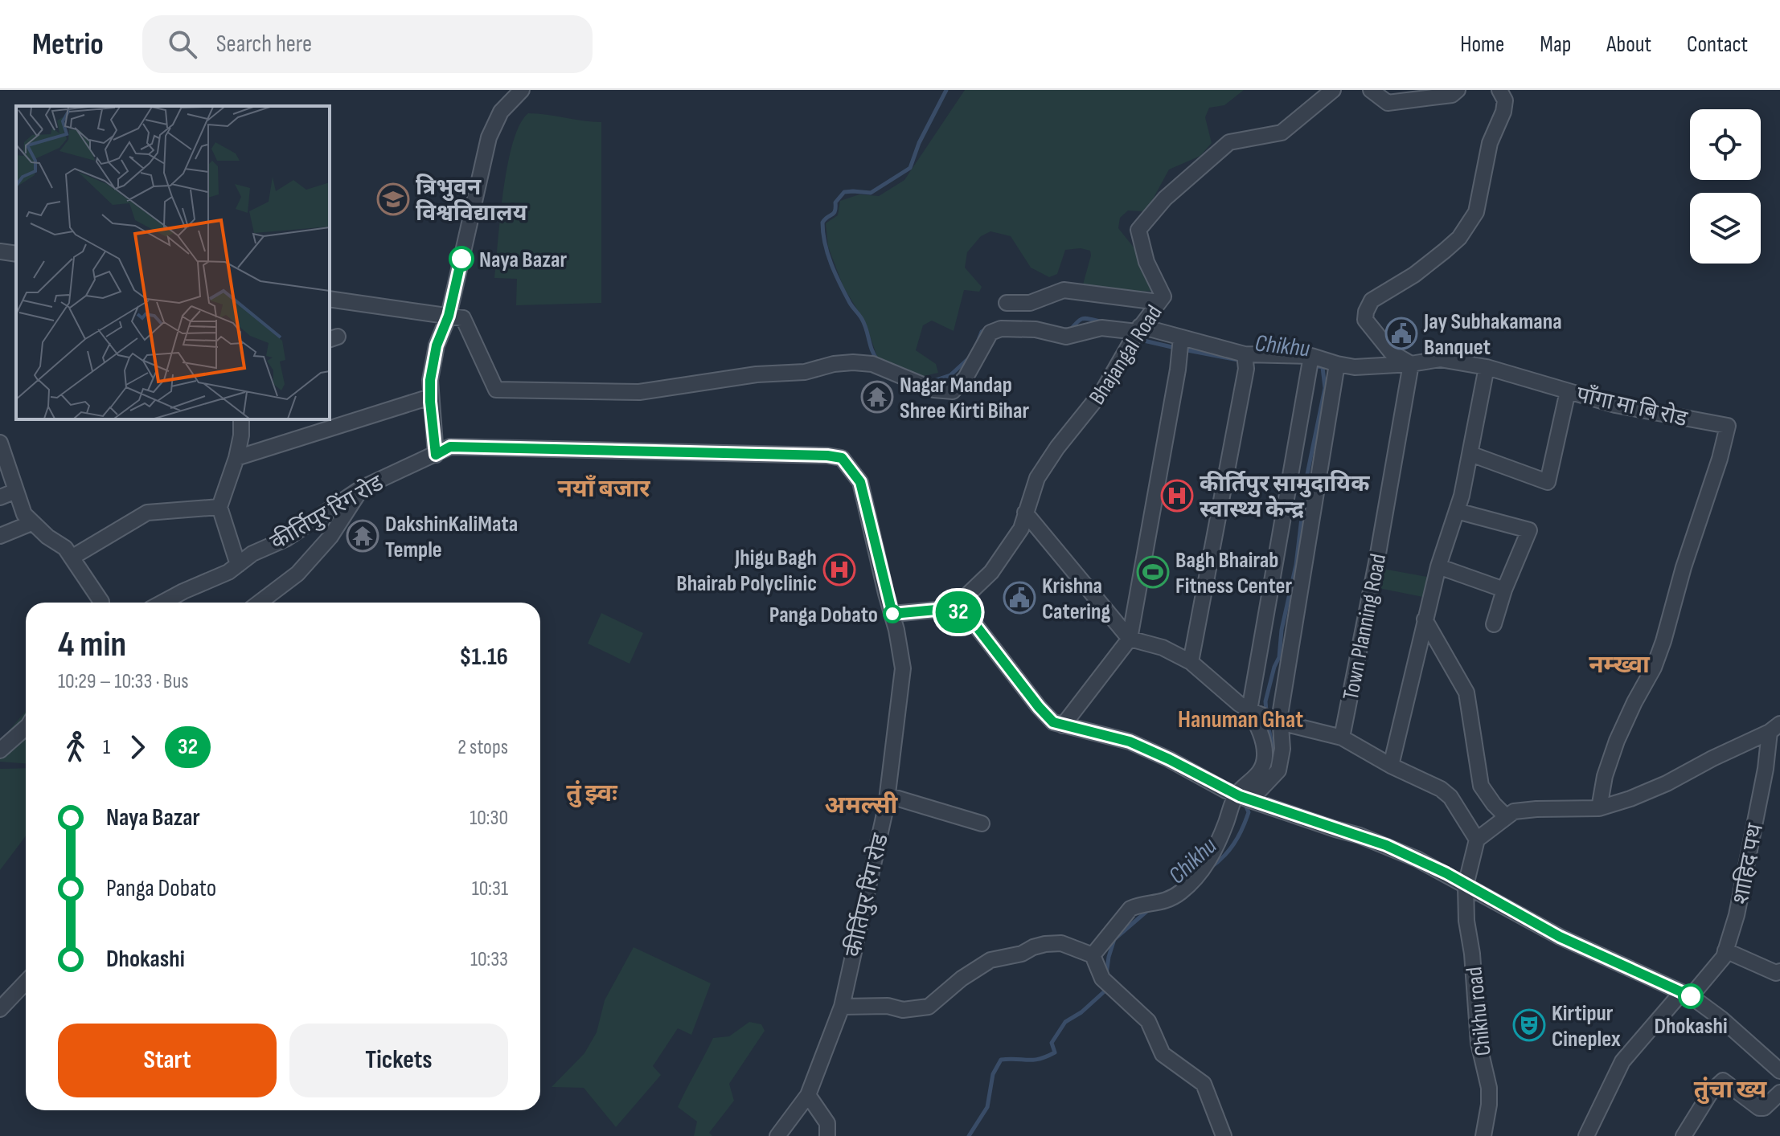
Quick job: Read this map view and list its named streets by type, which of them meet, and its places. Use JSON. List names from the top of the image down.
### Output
{
  "streets": {
    "street": [
      "Bhajangal Road",
      "पाँगा मा बि रोड",
      "कीर्तिपुर रिंग रोड",
      "Town Planning Road",
      "शाहिद पथ",
      "Chikhu road"
    ]
  },
  "crossings": [
    ["Bhajangal Road", "पाँगा मा बि रोड"],
    ["पाँगा मा बि रोड", "Town Planning Road"]
  ],
  "districts": [
    "नयाँ बजार",
    "नम्ख्वा",
    "Hanuman Ghat",
    "तुं झ्वः",
    "अमल्सी",
    "तुंचा ख्य"
  ],
  "water": ["Chikhu"],
  "places": {
    "school or university": ["त्रिभुवन विश्वविद्यालय"],
    "other": ["Naya Bazar", "Panga Dobato", "Dhokashi"],
    "public building": ["Jay Subhakamana Banquet", "Krishna Catering"],
    "temple": ["Nagar Mandap Shree Kirti Bihar", "DakshinKaliMata Temple"],
    "hospital": ["कीर्तिपुर सामुदायिक स्वास्थ्य केन्द्र", "Jhigu Bagh Bhairab Polyclinic"],
    "sports": ["Bagh Bhairab Fitness Center"],
    "theatre": ["Kirtipur Cineplex"]
  },
  "lines": ["bus line 32"],
  "page": {
    "header": "Metrio",
    "search": "Search here",
    "nav": [
      "Home",
      "Map",
      "About",
      "Contact"
    ],
    "on_map": "32",
    "heading": ["4 min", "10:29 – 10:33 · Bus", "$1.16"],
    "legs": ["1", "32", "2 stops"],
    "list": [
      {
        "name": "Naya Bazar",
        "value": "10:30"
      },
      {
        "name": "Panga Dobato",
        "value": "10:31"
      },
      {
        "name": "Dhokashi",
        "value": "10:33"
      }
    ],
    "buttons": ["Start", "Tickets"]
  }
}
